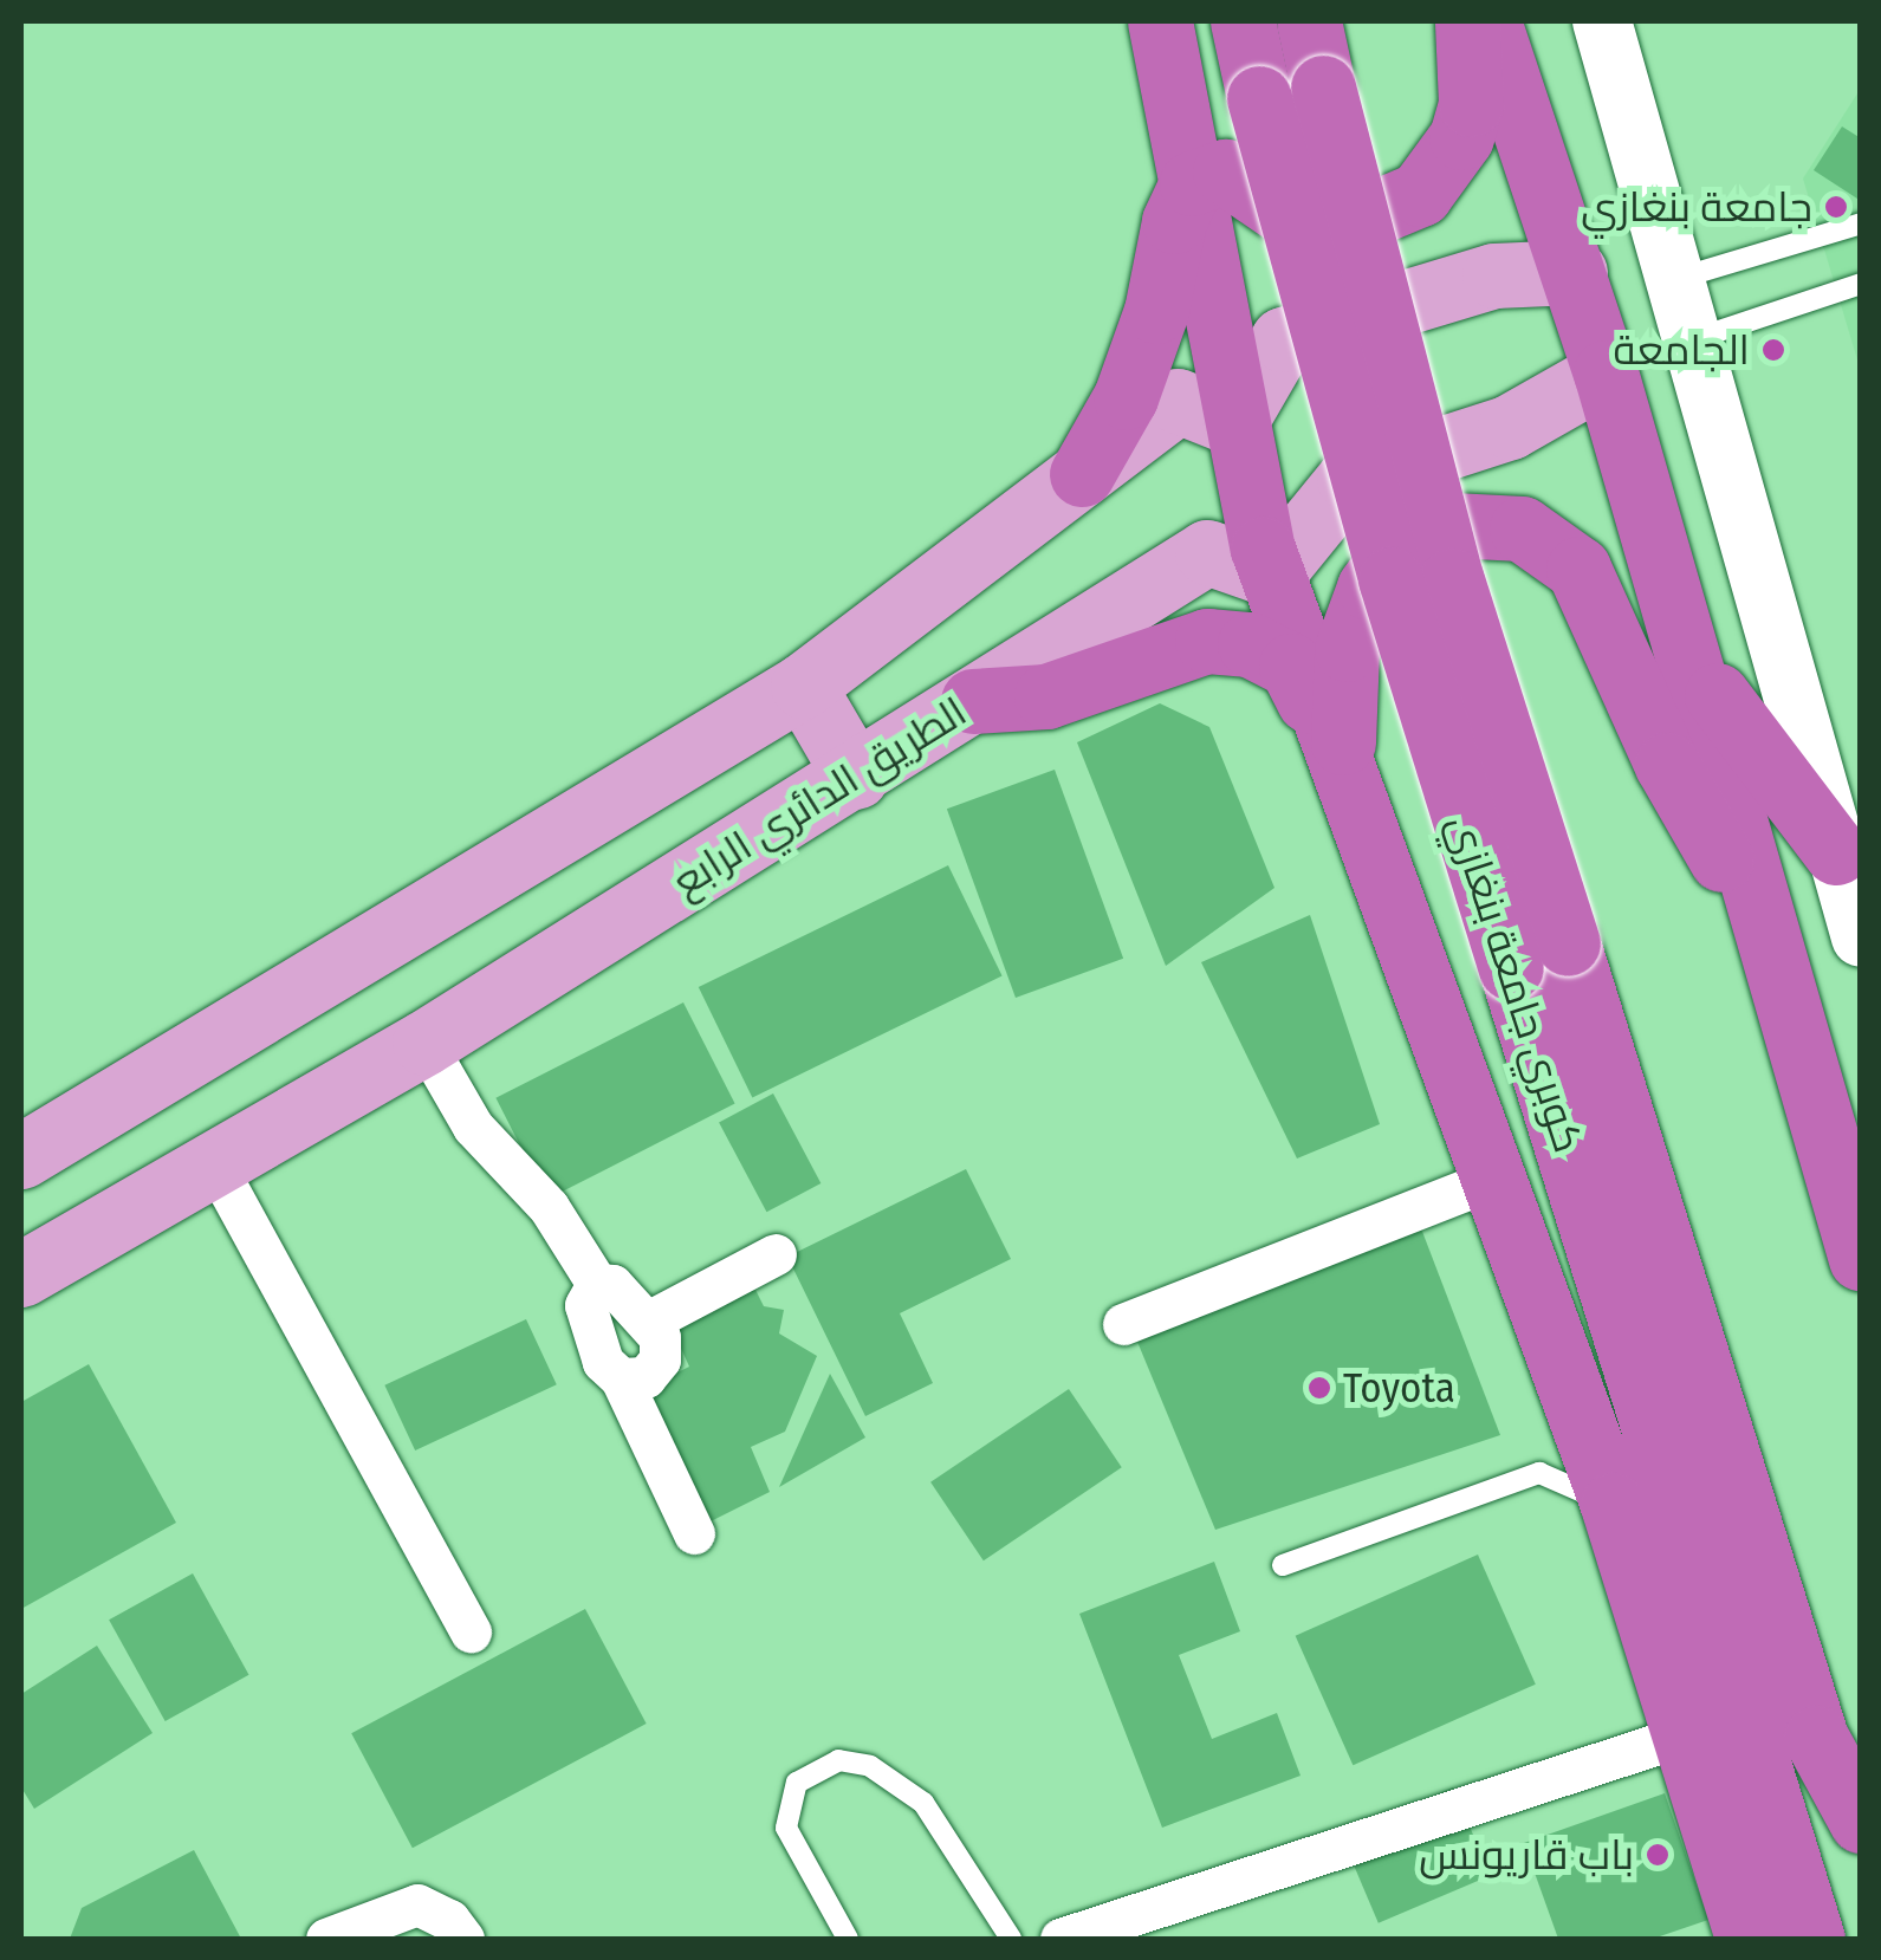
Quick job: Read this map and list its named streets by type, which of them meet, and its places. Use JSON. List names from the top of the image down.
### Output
{
  "streets": {
    "highway": ["كوبري جامعة بنغازي"],
    "main road": ["الطريق الدائري الرابع"]
  },
  "places": [
    "جامعة بنغازي",
    "الجامعة",
    "Toyota",
    "باب قاريونس"
  ]
}
